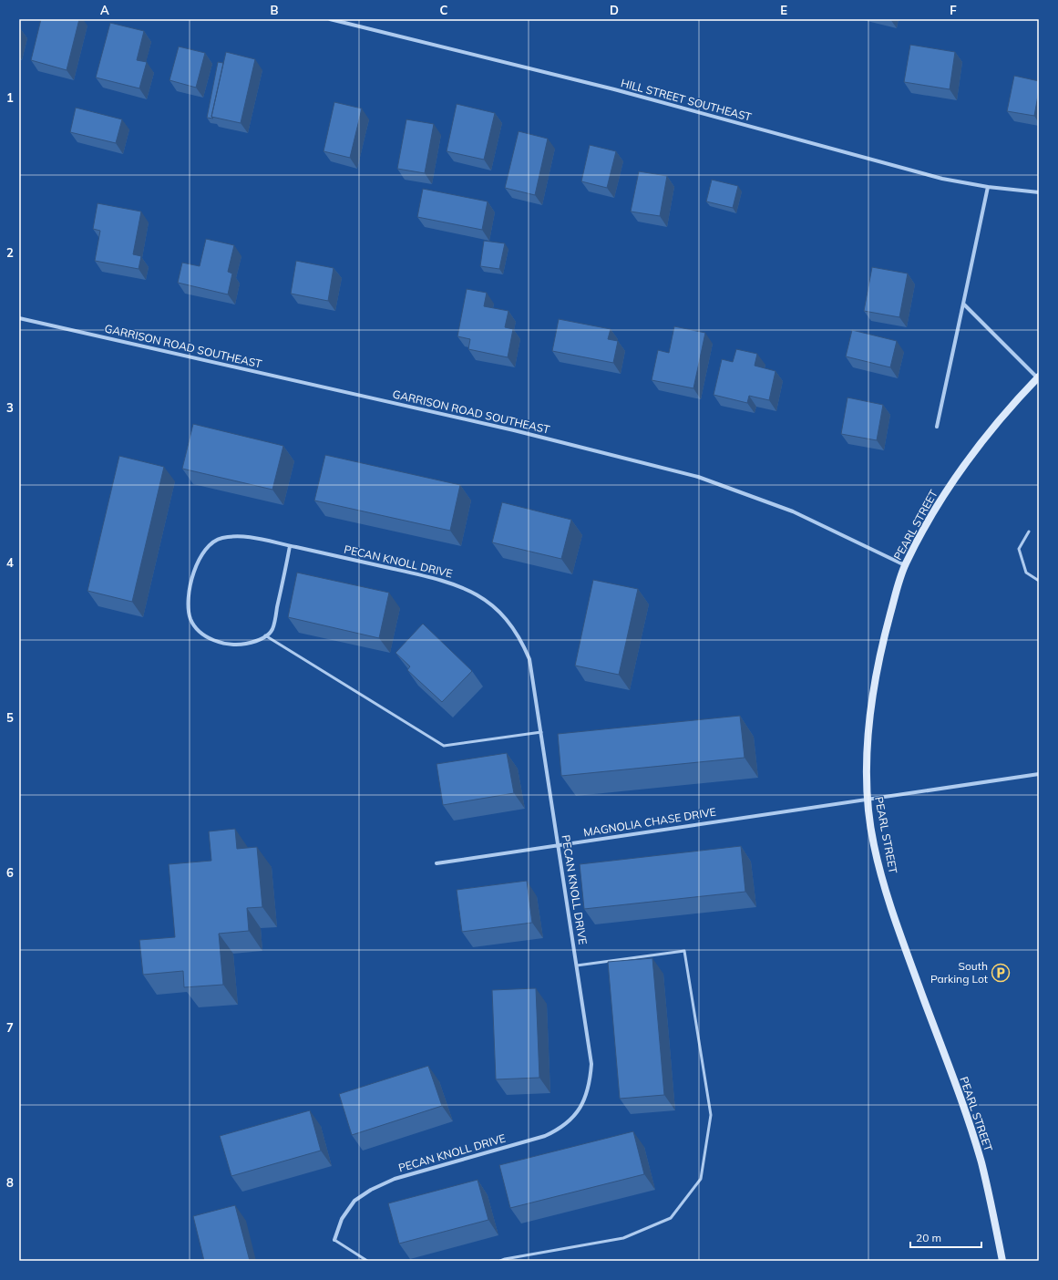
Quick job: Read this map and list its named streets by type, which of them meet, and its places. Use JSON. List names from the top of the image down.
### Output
{
  "streets": {
    "street": [
      "HILL STREET SOUTHEAST",
      "GARRISON ROAD SOUTHEAST",
      "PEARL STREET",
      "PECAN KNOLL DRIVE",
      "MAGNOLIA CHASE DRIVE"
    ]
  },
  "crossings": [
    ["GARRISON ROAD SOUTHEAST", "PEARL STREET"],
    ["PEARL STREET", "MAGNOLIA CHASE DRIVE"],
    ["PECAN KNOLL DRIVE", "MAGNOLIA CHASE DRIVE"]
  ],
  "places": {
    "parking": ["South Parking Lot"]
  },
  "scale_bar": "20 m",
  "grid": {
    "columns": [
      "A",
      "B",
      "C",
      "D",
      "E",
      "F"
    ],
    "rows": [
      "1",
      "2",
      "3",
      "4",
      "5",
      "6",
      "7",
      "8"
    ]
  }
}
